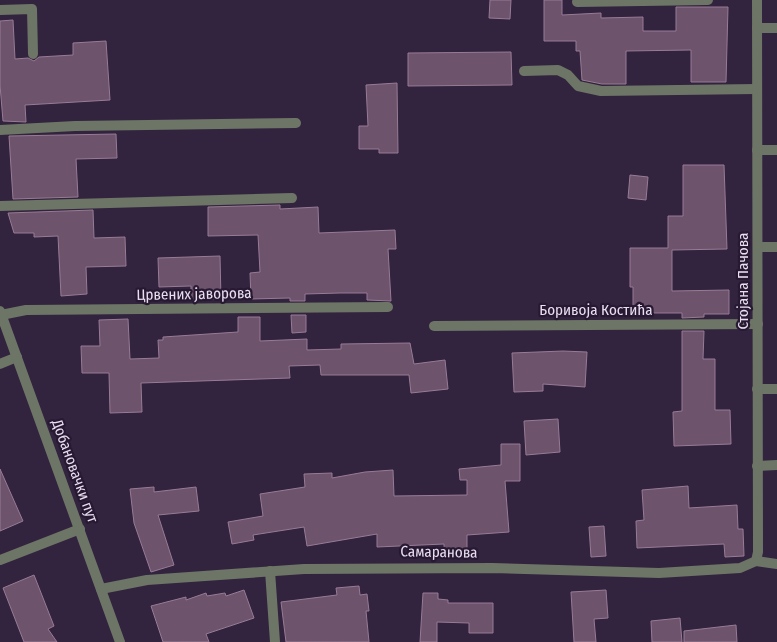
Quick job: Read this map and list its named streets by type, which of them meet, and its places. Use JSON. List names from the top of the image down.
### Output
{
  "streets": {
    "street": [
      "Стојана Пачова",
      "Црвених јаворова",
      "Боривоја Костића",
      "Добановачки пут",
      "Самаранова"
    ]
  },
  "crossings": [
    ["Стојана Пачова", "Боривоја Костића"],
    ["Стојана Пачова", "Самаранова"],
    ["Црвених јаворова", "Добановачки пут"],
    ["Добановачки пут", "Самаранова"]
  ]
}
